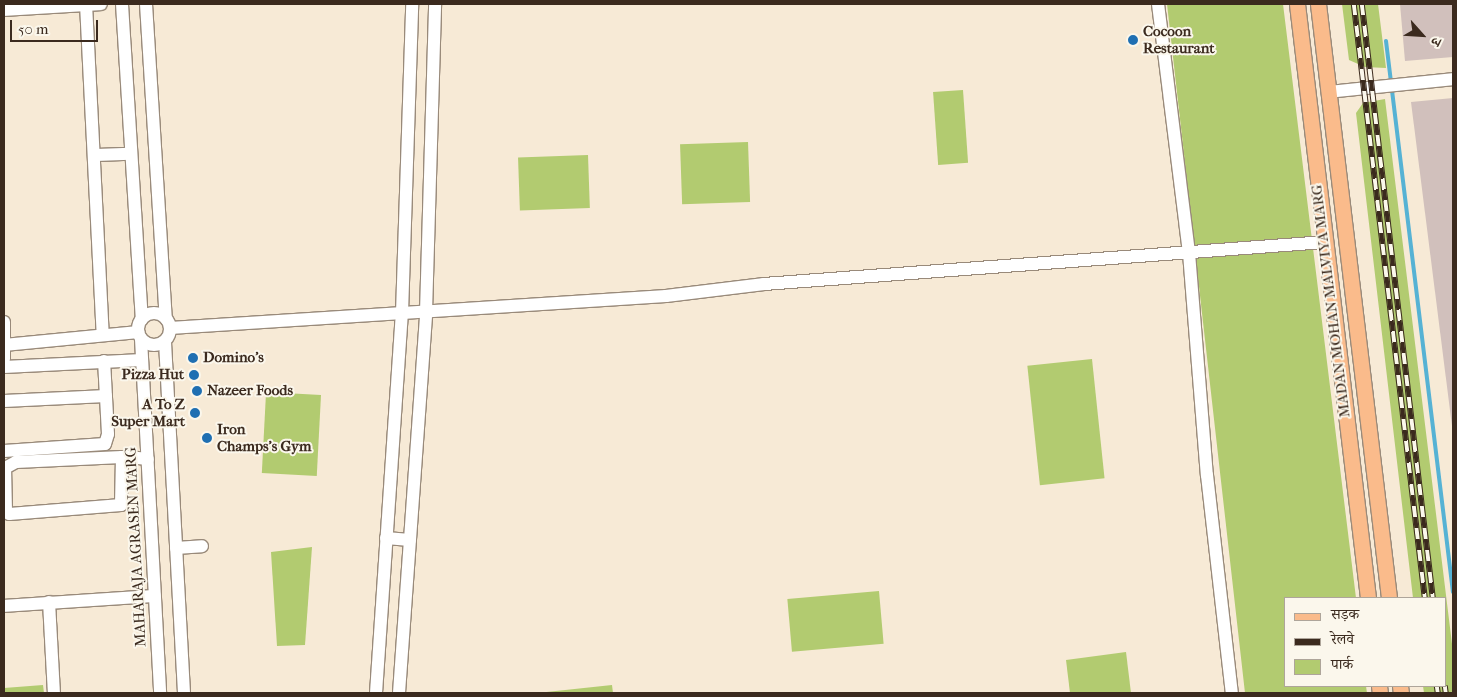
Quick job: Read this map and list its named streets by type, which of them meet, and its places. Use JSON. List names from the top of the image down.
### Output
{
  "streets": {
    "main road": ["MADAN MOHAN MALVIYA MARG"],
    "street": ["MAHARAJA AGRASEN MARG"]
  },
  "places": [
    "Cocoon Restaurant",
    "Domino's",
    "Pizza Hut",
    "Nazeer Foods",
    "A To Z Super Mart",
    "Iron Champs's Gym"
  ],
  "legend": ["सड़क", "रेलवे", "पार्क"],
  "scale_bar": "50 m",
  "north": "bottom right"
}
